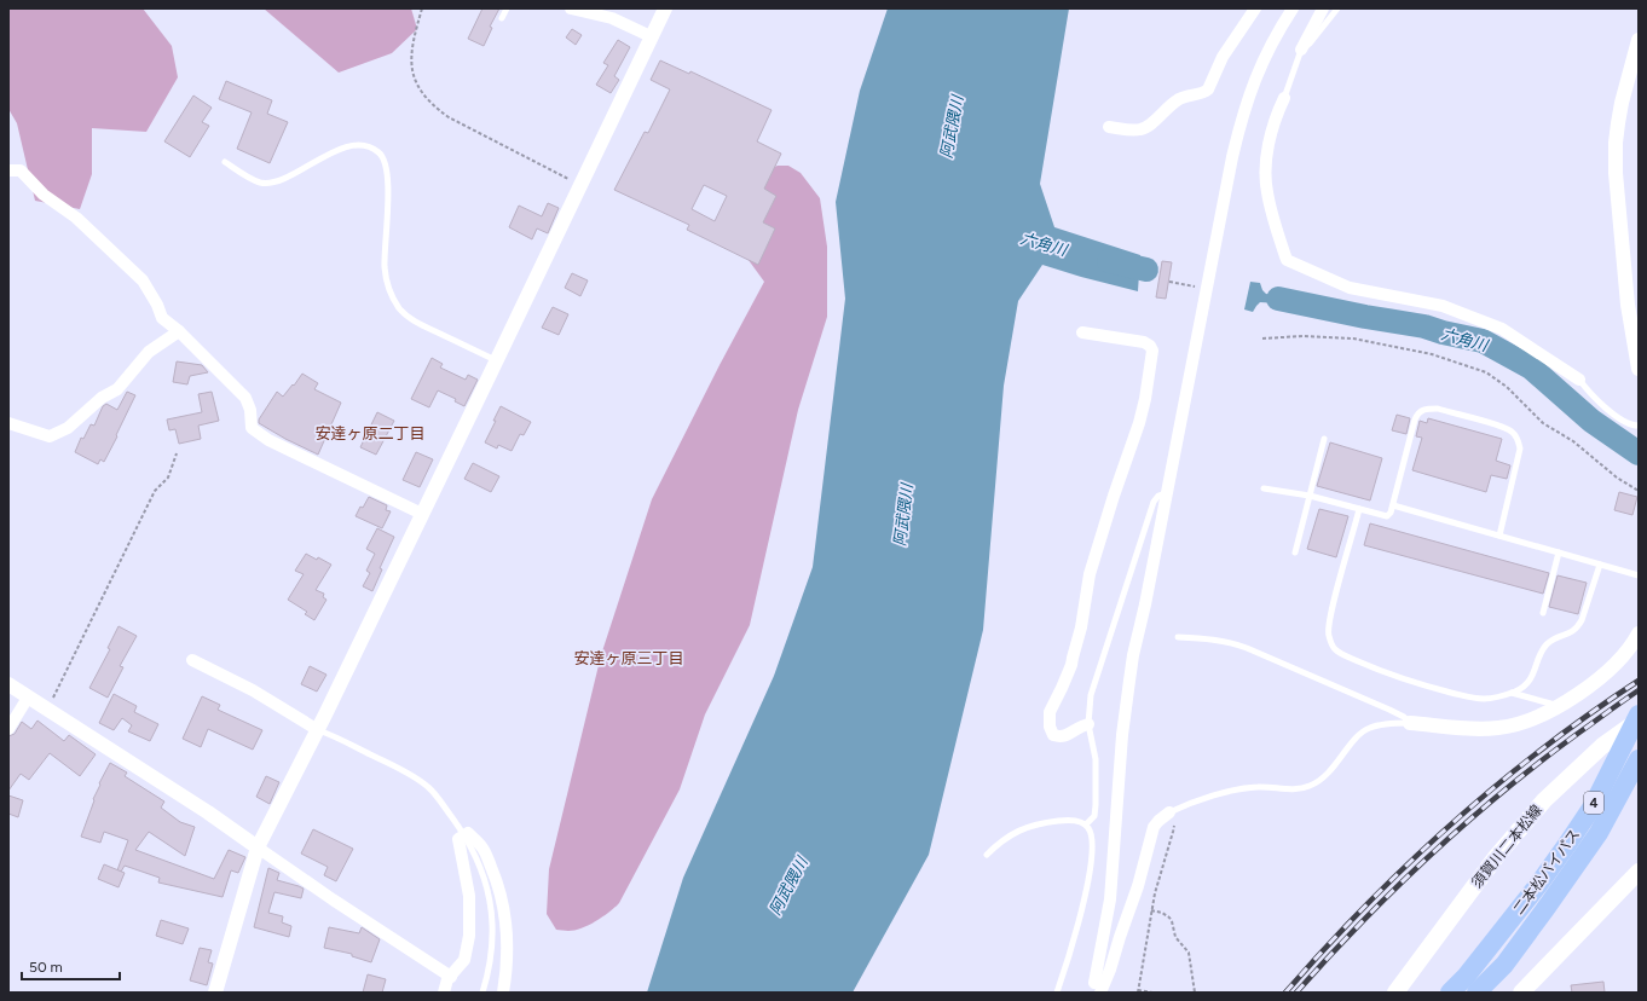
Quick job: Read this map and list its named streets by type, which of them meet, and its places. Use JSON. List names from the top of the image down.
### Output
{
  "streets": {
    "highway": ["4", "二本松バイパス"],
    "main road": ["須賀川二本松線"]
  },
  "districts": ["安達ヶ原二丁目", "安達ヶ原三丁目"],
  "water": ["阿武隈川", "六角川"],
  "scale_bar": "50 m"
}
